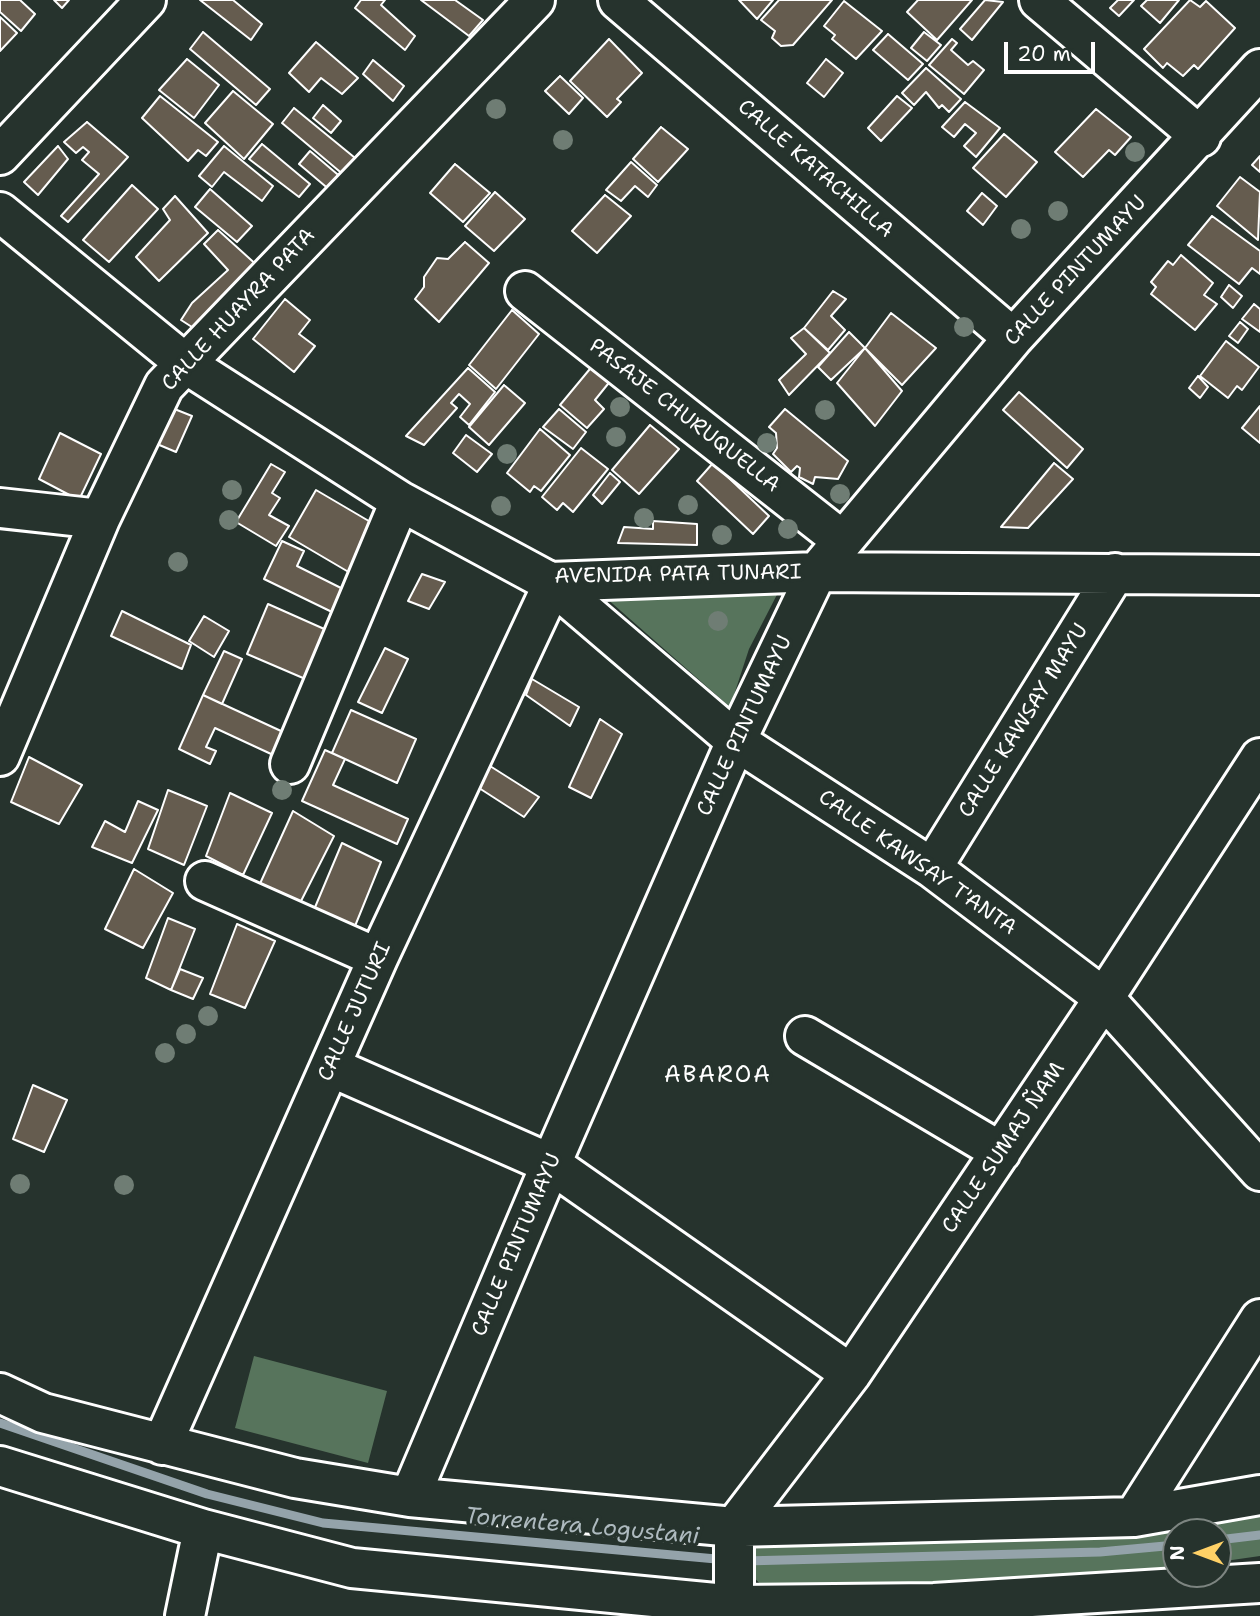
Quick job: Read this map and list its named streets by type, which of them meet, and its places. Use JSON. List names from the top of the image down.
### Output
{
  "streets": {
    "street": [
      "CALLE KATACHILLA",
      "CALLE PINTUMAYU",
      "CALLE HUAYRA PATA",
      "PASAJE CHURUQUELLA",
      "AVENIDA PATA TUNARI",
      "CALLE KAWSAY MAYU",
      "CALLE KAWSAY T'ANTA",
      "CALLE JUTURI",
      "CALLE SUMAJ ÑAM"
    ]
  },
  "crossings": [
    ["CALLE KATACHILLA", "CALLE PINTUMAYU"],
    ["CALLE PINTUMAYU", "PASAJE CHURUQUELLA"],
    ["CALLE PINTUMAYU", "AVENIDA PATA TUNARI"],
    ["CALLE PINTUMAYU", "CALLE KAWSAY T'ANTA"],
    ["CALLE HUAYRA PATA", "AVENIDA PATA TUNARI"],
    ["AVENIDA PATA TUNARI", "CALLE KAWSAY MAYU"],
    ["AVENIDA PATA TUNARI", "CALLE KAWSAY T'ANTA"],
    ["AVENIDA PATA TUNARI", "CALLE JUTURI"],
    ["CALLE KAWSAY MAYU", "CALLE KAWSAY T'ANTA"],
    ["CALLE KAWSAY T'ANTA", "CALLE JUTURI"],
    ["CALLE KAWSAY T'ANTA", "CALLE SUMAJ ÑAM"]
  ],
  "districts": ["ABAROA"],
  "water": ["Torrentera Logustani"],
  "scale_bar": "20 m",
  "north": "left"
}
